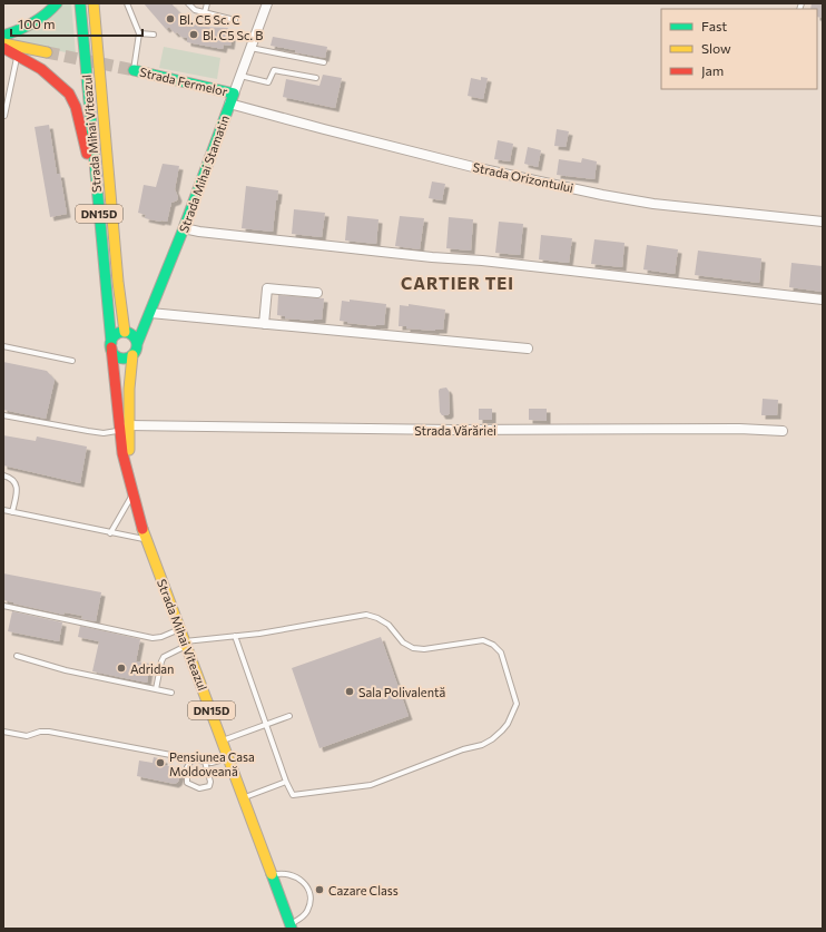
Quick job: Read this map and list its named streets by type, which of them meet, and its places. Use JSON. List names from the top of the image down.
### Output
{
  "streets": {
    "main road": [
      "Strada Fermelor",
      "Strada Mihai Viteazul",
      "Strada Mihai Stamatin",
      "DN15D"
    ],
    "street": ["Strada Orizontului", "Strada Vărăriei"]
  },
  "crossings": [
    ["Strada Fermelor", "Strada Mihai Stamatin"],
    ["Strada Mihai Viteazul", "Strada Mihai Stamatin"],
    ["Strada Mihai Viteazul", "Strada Vărăriei"],
    ["Strada Mihai Stamatin", "Strada Orizontului"]
  ],
  "districts": ["CARTIER TEI"],
  "places": [
    "Bl. C5 Sc. C",
    "Bl. C5 Sc. B",
    "Adridan",
    "Sala Polivalentă",
    "Pensiunea Casa Moldoveană",
    "Cazare Class"
  ],
  "legend": ["Fast", "Slow", "Jam"],
  "scale_bar": "100 m"
}
